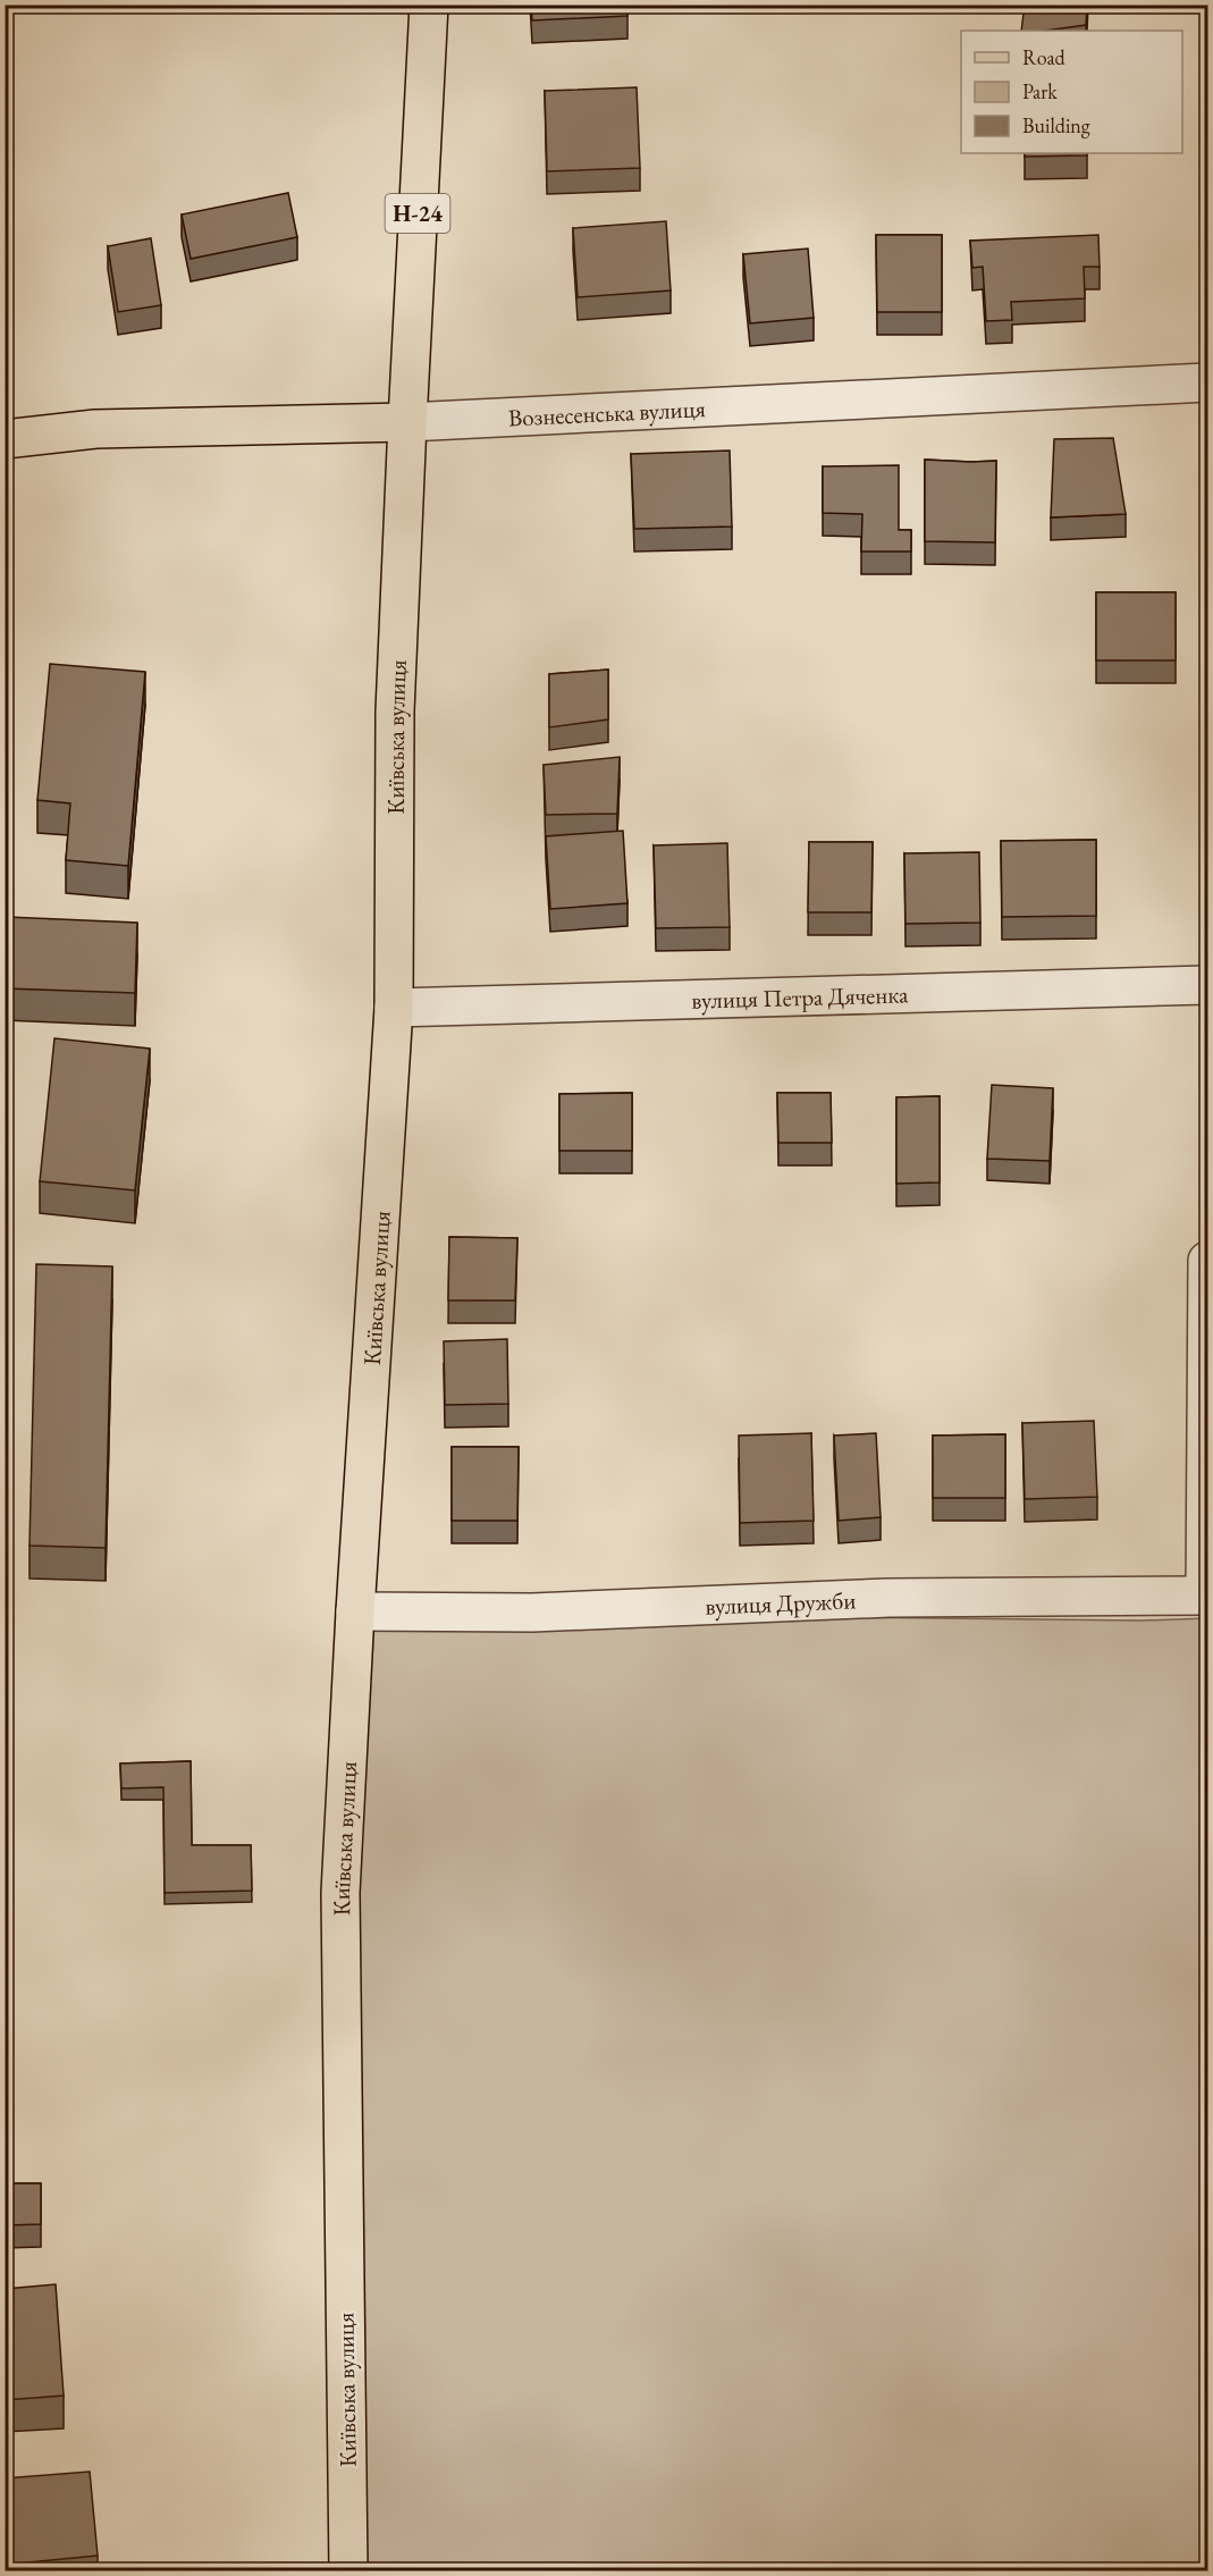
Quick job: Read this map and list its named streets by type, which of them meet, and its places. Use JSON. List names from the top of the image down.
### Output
{
  "streets": {
    "main road": ["Н-24", "Вознесенська вулиця", "Київська вулиця"],
    "street": ["вулиця Петра Дяченка", "вулиця Дружби"]
  },
  "crossings": [
    ["Вознесенська вулиця", "Київська вулиця"],
    ["Київська вулиця", "вулиця Петра Дяченка"],
    ["Київська вулиця", "вулиця Дружби"]
  ],
  "legend": ["Road", "Park", "Building"]
}
